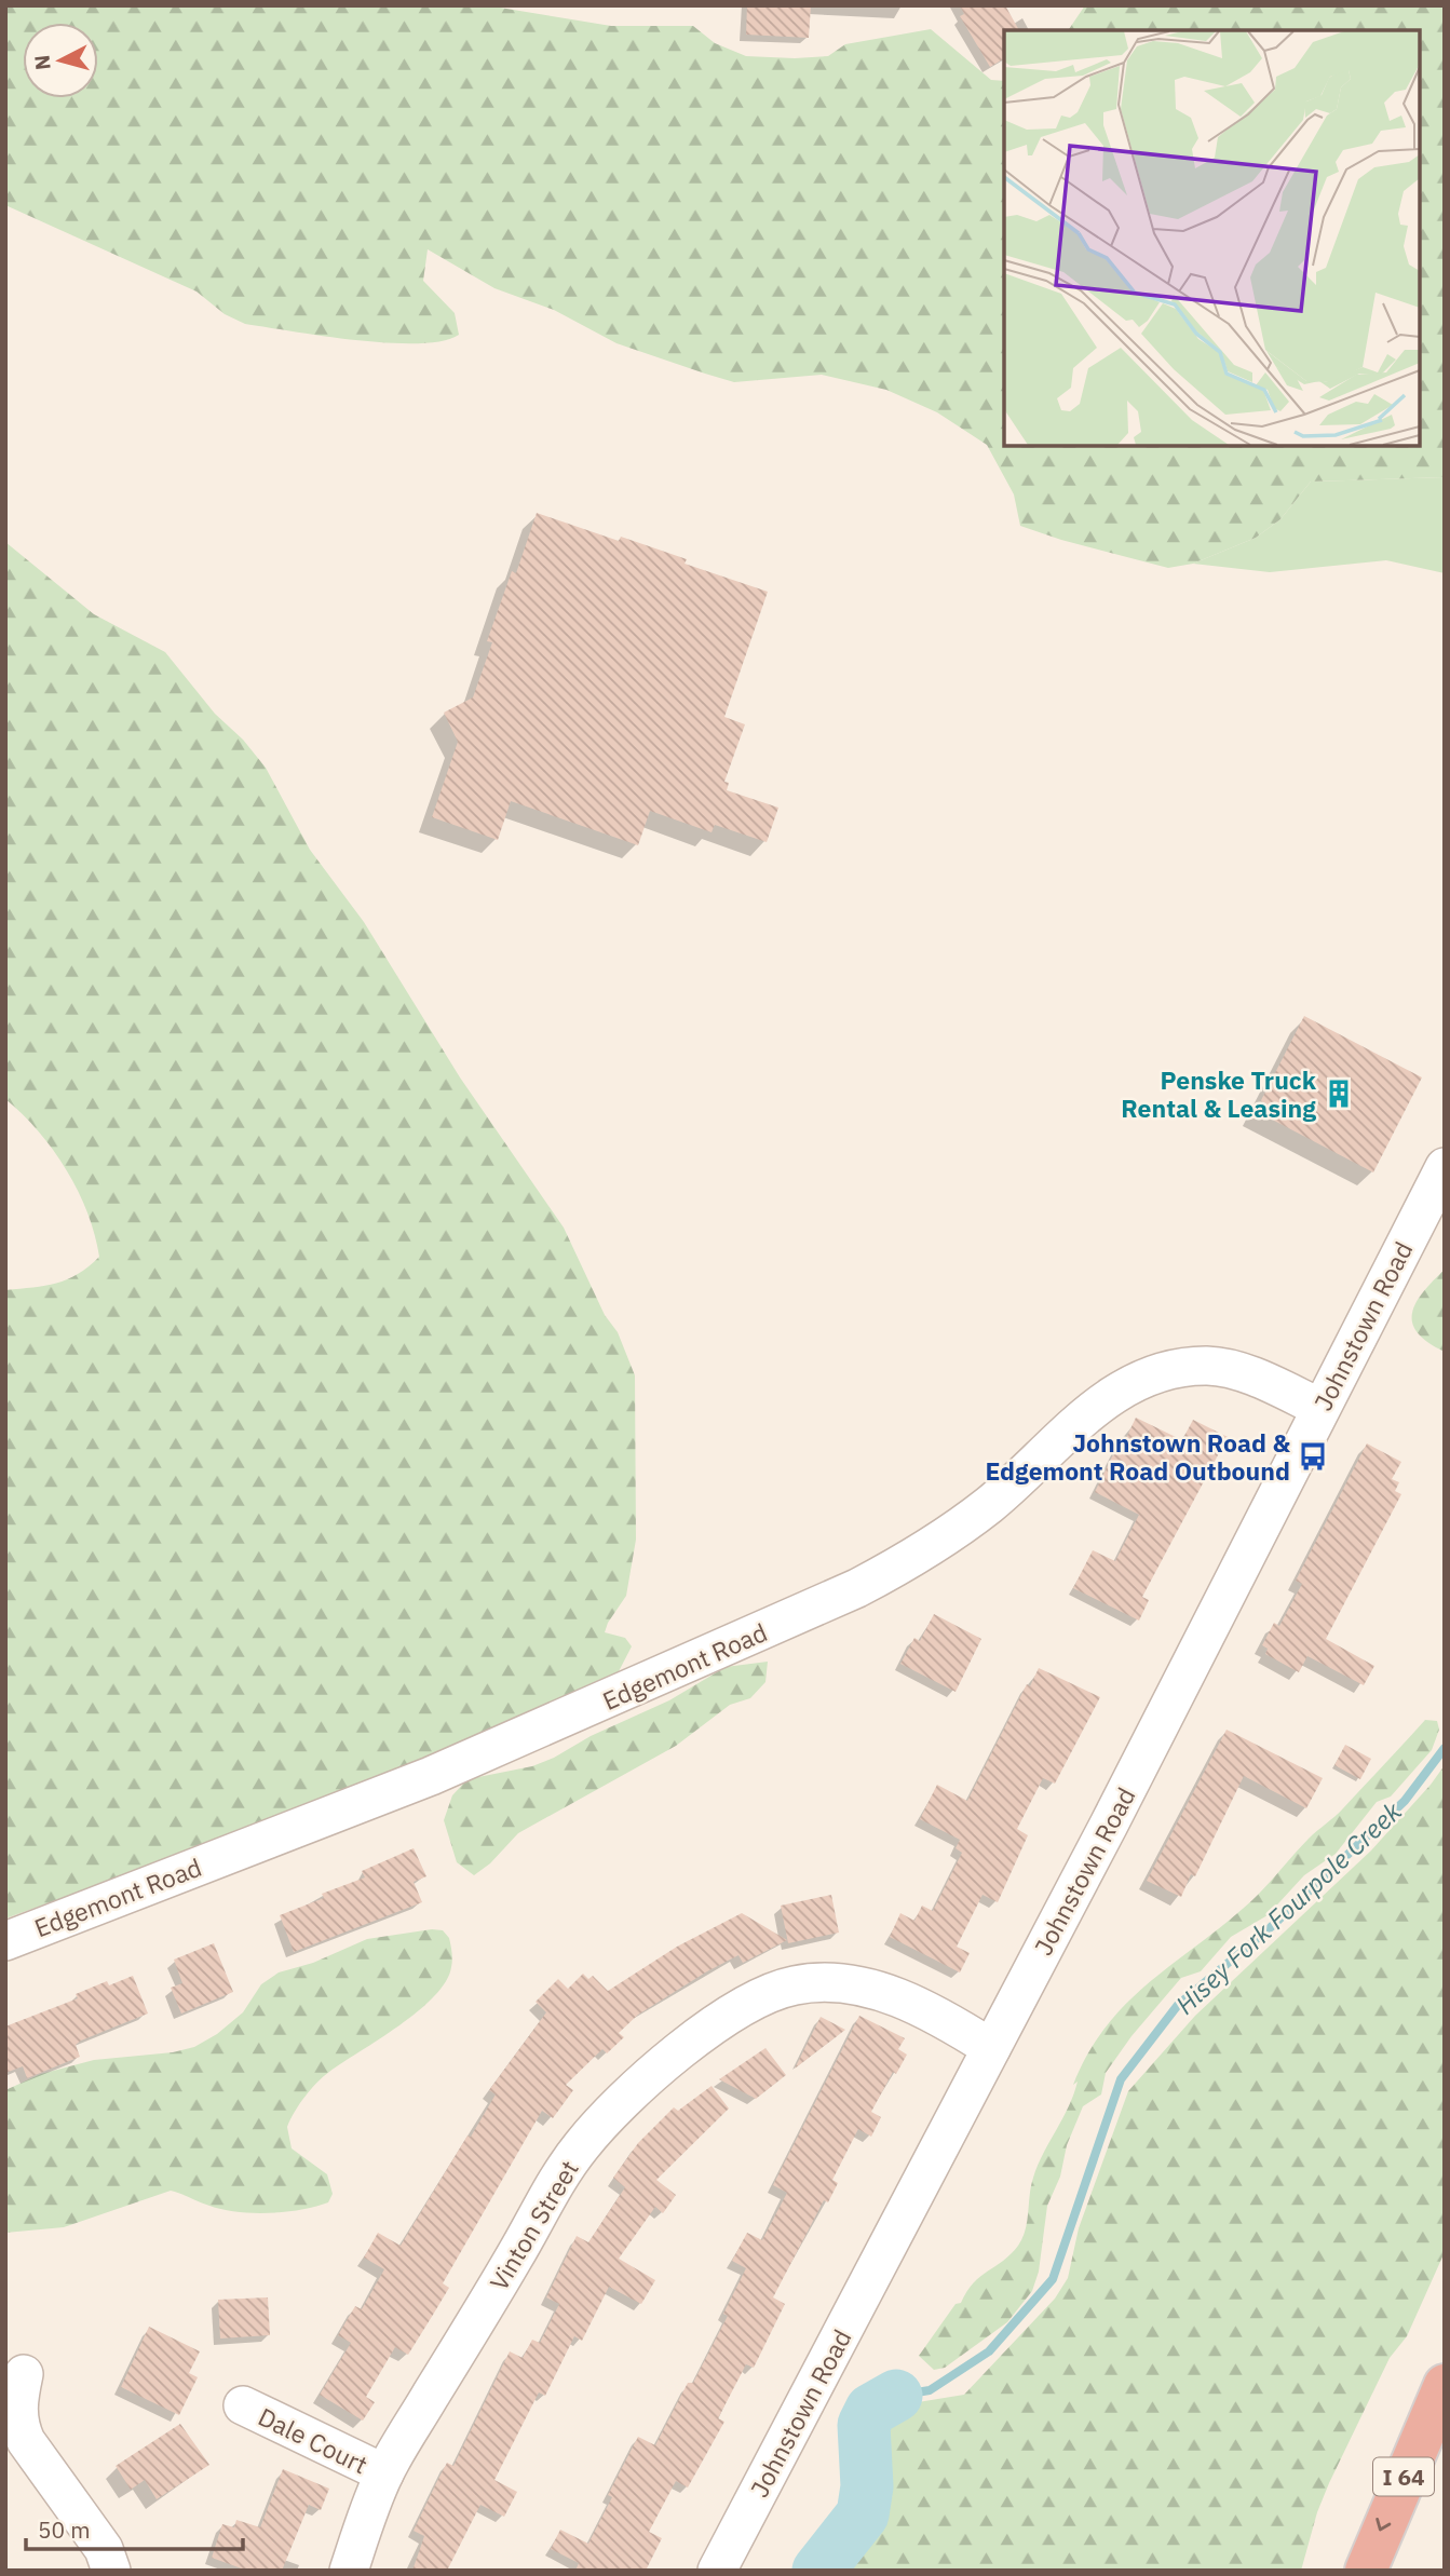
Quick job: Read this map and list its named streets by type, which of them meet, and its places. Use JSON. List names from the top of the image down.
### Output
{
  "streets": {
    "highway": ["I 64"],
    "street": [
      "Johnstown Road",
      "Edgemont Road",
      "Vinton Street",
      "Dale Court"
    ]
  },
  "crossings": [
    ["Johnstown Road", "Edgemont Road"],
    ["Johnstown Road", "Vinton Street"],
    ["Vinton Street", "Dale Court"]
  ],
  "water": ["Hisey Fork Fourpole Creek"],
  "places": {
    "building": ["Penske Truck Rental & Leasing"],
    "bus stop": ["Johnstown Road & Edgemont Road Outbound"]
  },
  "scale_bar": "50 m",
  "north": "left"
}
